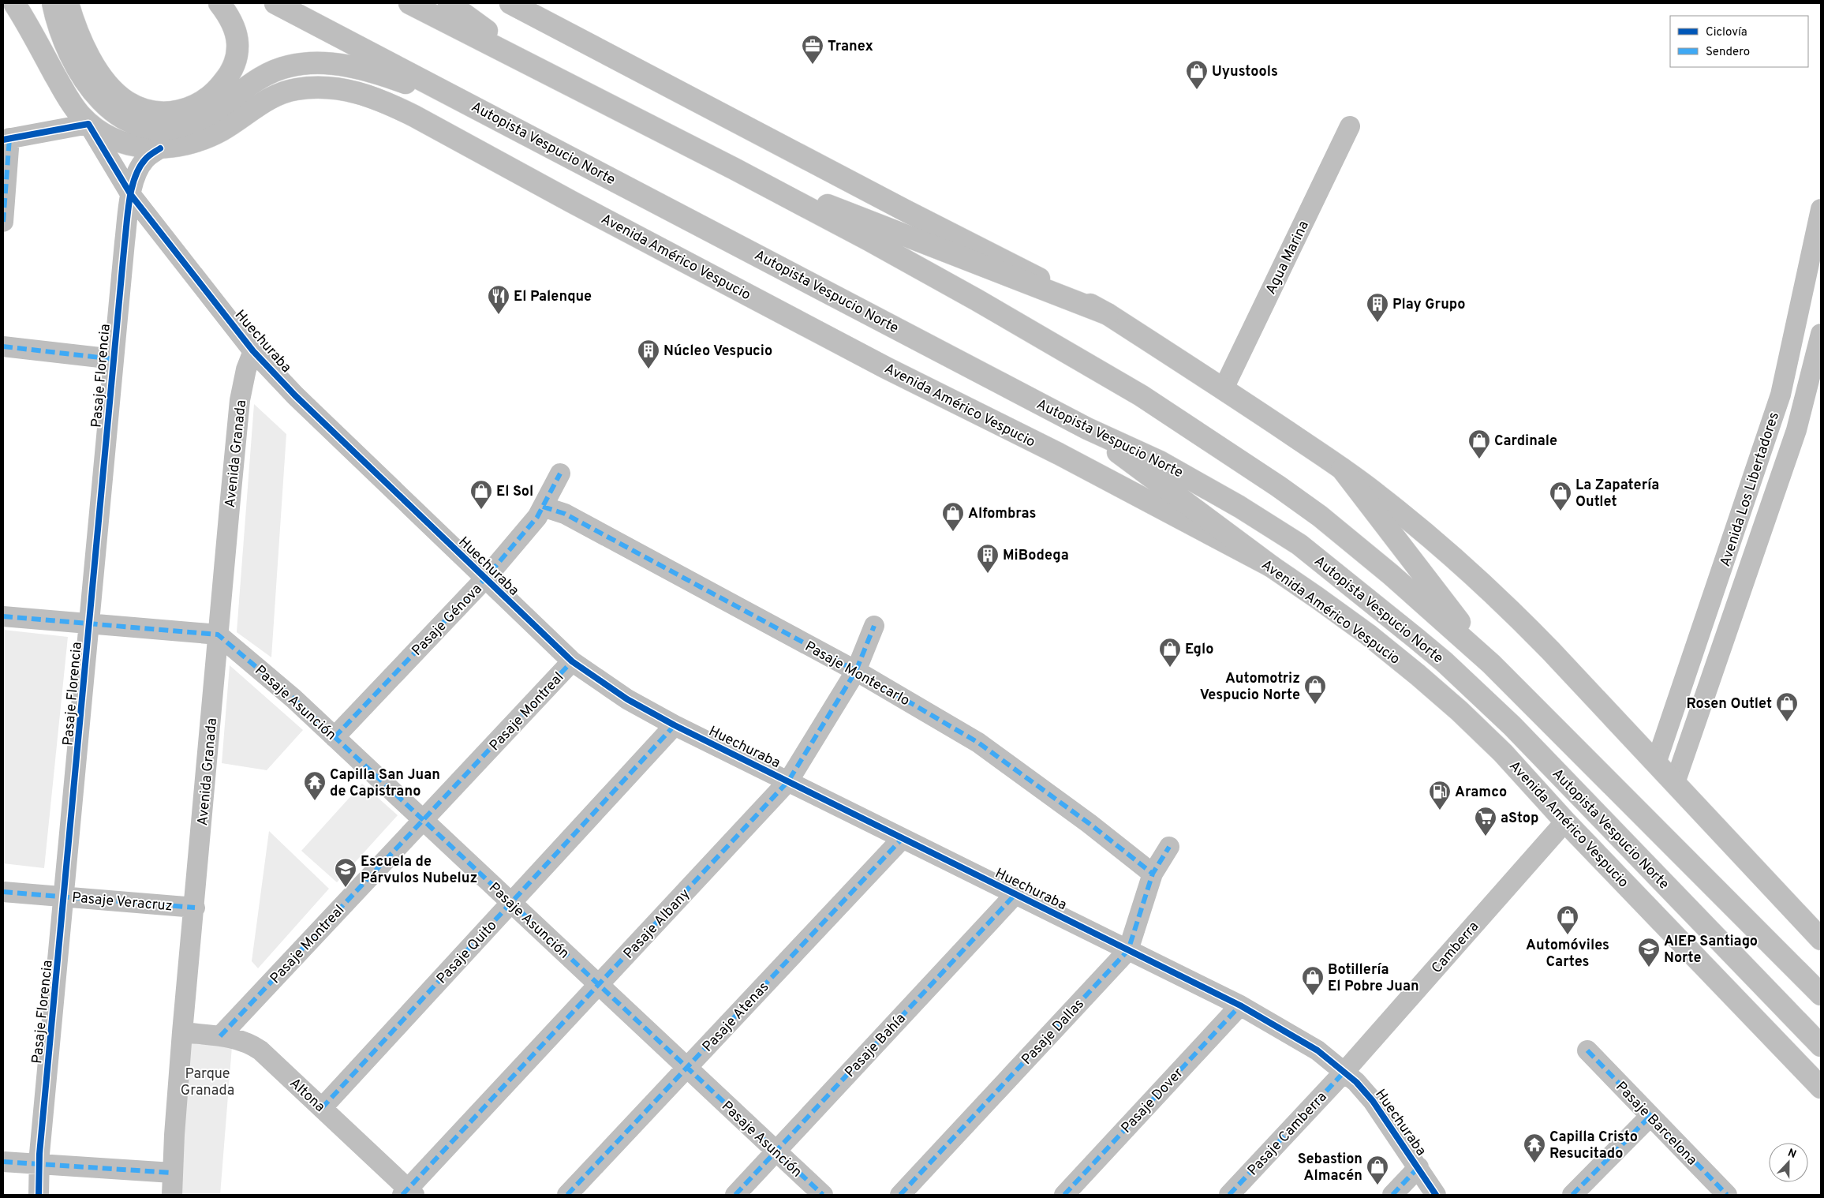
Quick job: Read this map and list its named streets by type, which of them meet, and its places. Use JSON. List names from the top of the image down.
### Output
{
  "streets": {
    "main road": ["Autopista Vespucio Norte", "Avenida Américo Vespucio"],
    "street": [
      "Agua Marina",
      "Huechuraba",
      "Pasaje Florencia",
      "Avenida Granada",
      "Avenida Los Libertadores",
      "Pasaje Génova",
      "Pasaje Montecarlo",
      "Pasaje Asunción",
      "Pasaje Montreal",
      "Pasaje Veracruz",
      "Pasaje Albany",
      "Camberra",
      "Pasaje Quito",
      "Pasaje Atenas",
      "Pasaje Dallas",
      "Pasaje Bahía",
      "Altona",
      "Pasaje Dover",
      "Pasaje Barcelona",
      "Pasaje Camberra"
    ]
  },
  "crossings": [
    ["Avenida Américo Vespucio", "Huechuraba"],
    ["Avenida Américo Vespucio", "Camberra"],
    ["Huechuraba", "Pasaje Florencia"],
    ["Huechuraba", "Avenida Granada"],
    ["Huechuraba", "Pasaje Génova"],
    ["Huechuraba", "Pasaje Montreal"],
    ["Huechuraba", "Pasaje Albany"],
    ["Huechuraba", "Camberra"],
    ["Huechuraba", "Pasaje Quito"],
    ["Huechuraba", "Pasaje Atenas"],
    ["Huechuraba", "Pasaje Dallas"],
    ["Huechuraba", "Pasaje Bahía"],
    ["Huechuraba", "Pasaje Dover"],
    ["Huechuraba", "Pasaje Camberra"],
    ["Pasaje Florencia", "Pasaje Veracruz"],
    ["Avenida Granada", "Pasaje Asunción"],
    ["Avenida Granada", "Pasaje Veracruz"],
    ["Avenida Granada", "Altona"],
    ["Pasaje Génova", "Pasaje Montecarlo"],
    ["Pasaje Génova", "Pasaje Asunción"],
    ["Pasaje Montecarlo", "Pasaje Albany"],
    ["Pasaje Montecarlo", "Pasaje Dallas"],
    ["Pasaje Asunción", "Pasaje Montreal"],
    ["Pasaje Asunción", "Pasaje Albany"],
    ["Pasaje Asunción", "Pasaje Quito"],
    ["Pasaje Asunción", "Pasaje Atenas"],
    ["Pasaje Asunción", "Pasaje Bahía"],
    ["Pasaje Montreal", "Altona"],
    ["Pasaje Albany", "Altona"],
    ["Camberra", "Pasaje Camberra"],
    ["Pasaje Quito", "Altona"]
  ],
  "parks": ["Parque Granada"],
  "places": {
    "office": ["Tranex"],
    "shop": [
      "Uyustools",
      "Cardinale",
      "El Sol",
      "La Zapatería Outlet",
      "Alfombras",
      "Eglo",
      "Automotriz Vespucio Norte",
      "Rosen Outlet",
      "Automóviles Cartes",
      "Botillería El Pobre Juan",
      "Sebastion Almacén"
    ],
    "restaurant": ["El Palenque"],
    "building": ["Play Grupo", "Núcleo Vespucio", "MiBodega"],
    "temple": ["Capilla San Juan de Capistrano", "Capilla Cristo Resucitado"],
    "fuel station": ["Aramco"],
    "supermarket": ["aStop"],
    "school or university": ["Escuela de Párvulos Nubeluz", "AIEP Santiago Norte"]
  },
  "legend": ["Ciclovía", "Sendero"],
  "north": "top"
}
